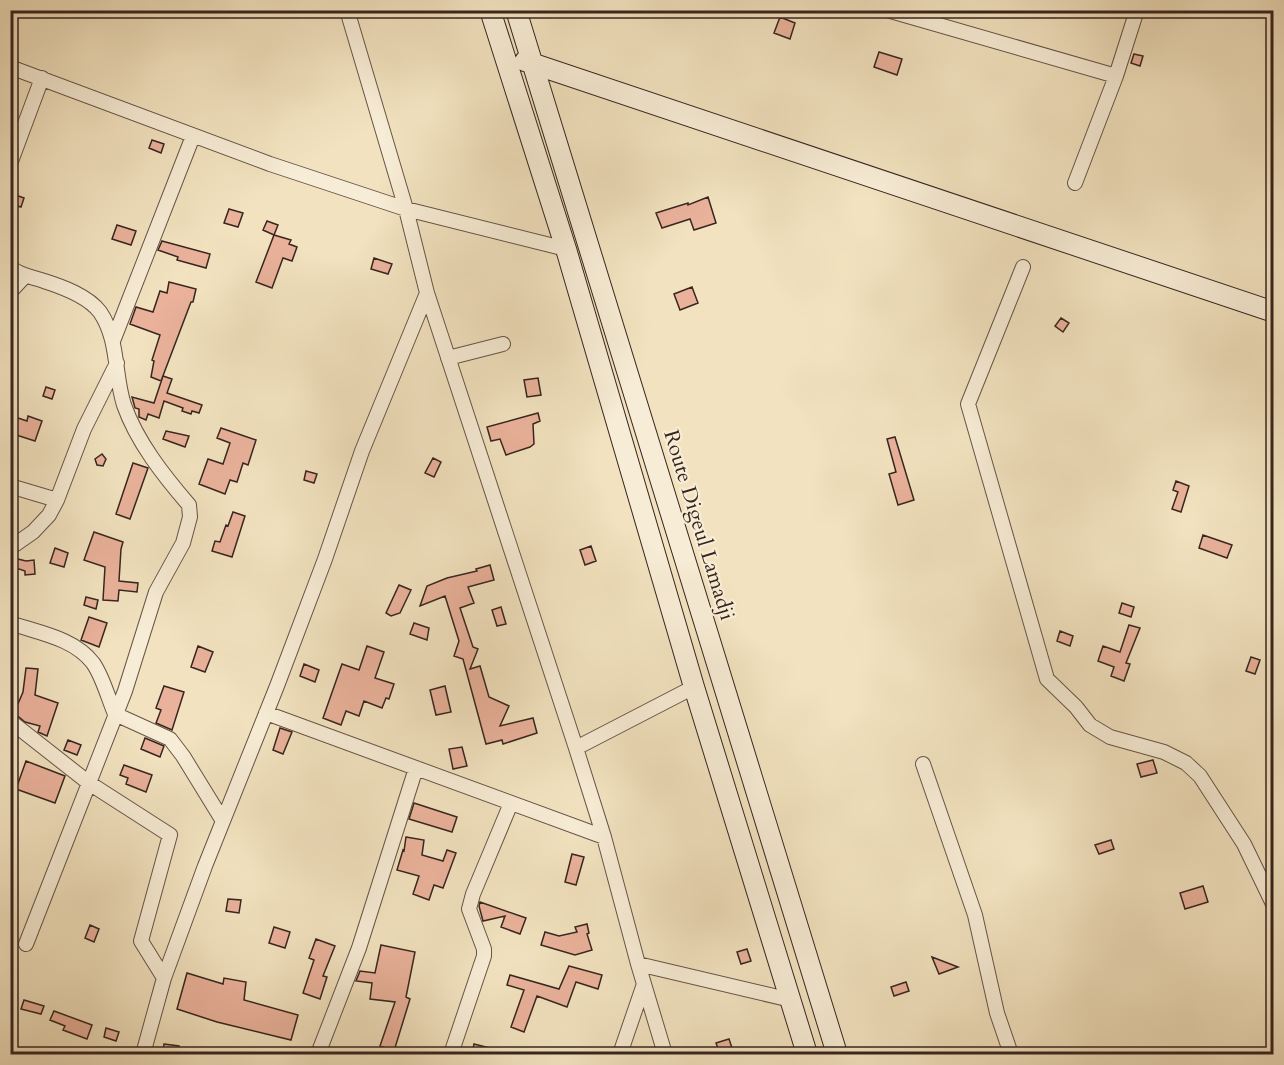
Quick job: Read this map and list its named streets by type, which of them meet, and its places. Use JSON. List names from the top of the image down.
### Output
{
  "streets": {
    "main road": ["Route Digeul Lamadji"]
  }
}
